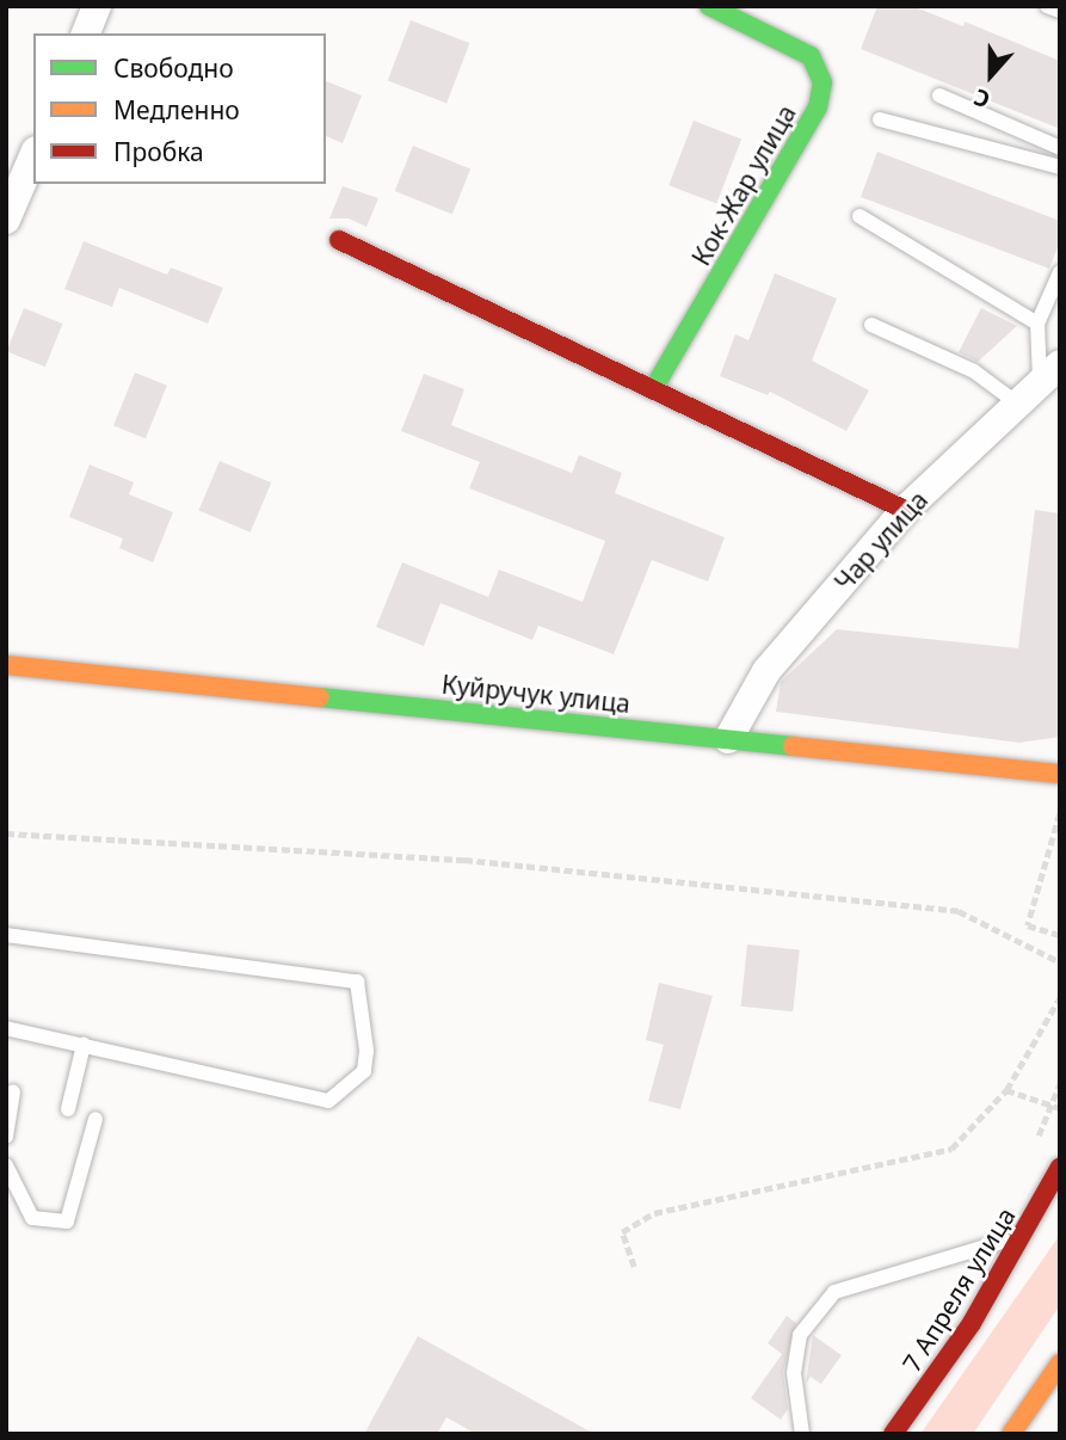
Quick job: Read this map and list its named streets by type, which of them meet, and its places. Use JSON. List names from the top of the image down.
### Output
{
  "streets": {
    "street": [
      "Кок-Жар улица",
      "Чар улица",
      "Куйручук улица",
      "7 Апреля улица"
    ]
  },
  "crossings": [
    ["Чар улица", "Куйручук улица"]
  ],
  "legend": ["Свободно", "Медленно", "Пробка"],
  "north": "bottom"
}
